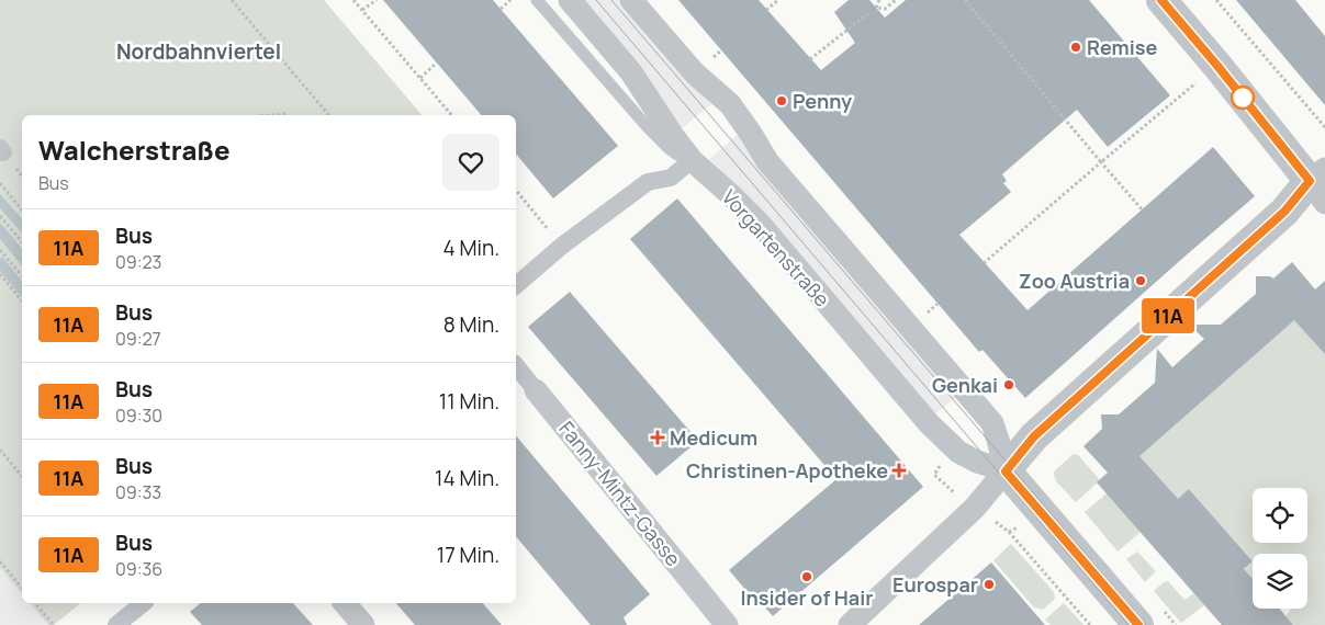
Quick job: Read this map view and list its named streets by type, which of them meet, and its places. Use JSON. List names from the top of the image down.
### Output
{
  "streets": {
    "street": ["Vorgartenstraße", "Fanny-Mintz-Gasse"]
  },
  "districts": ["Nordbahnviertel"],
  "places": {
    "other": [
      "Remise",
      "Penny",
      "Zoo Austria",
      "Genkai",
      "Insider of Hair",
      "Eurospar"
    ],
    "health": ["Medicum", "Christinen-Apotheke"]
  },
  "lines": ["bus line 11A"],
  "page": {
    "on_map": "11A",
    "heading": ["Walcherstraße", "Bus"],
    "list": [
      {
        "mark": "11A",
        "name": "Bus",
        "note": "09:23",
        "value": "4 Min."
      },
      {
        "mark": "11A",
        "name": "Bus",
        "note": "09:27",
        "value": "8 Min."
      },
      {
        "mark": "11A",
        "name": "Bus",
        "note": "09:30",
        "value": "11 Min."
      },
      {
        "mark": "11A",
        "name": "Bus",
        "note": "09:33",
        "value": "14 Min."
      },
      {
        "mark": "11A",
        "name": "Bus",
        "note": "09:36",
        "value": "17 Min."
      }
    ]
  }
}
